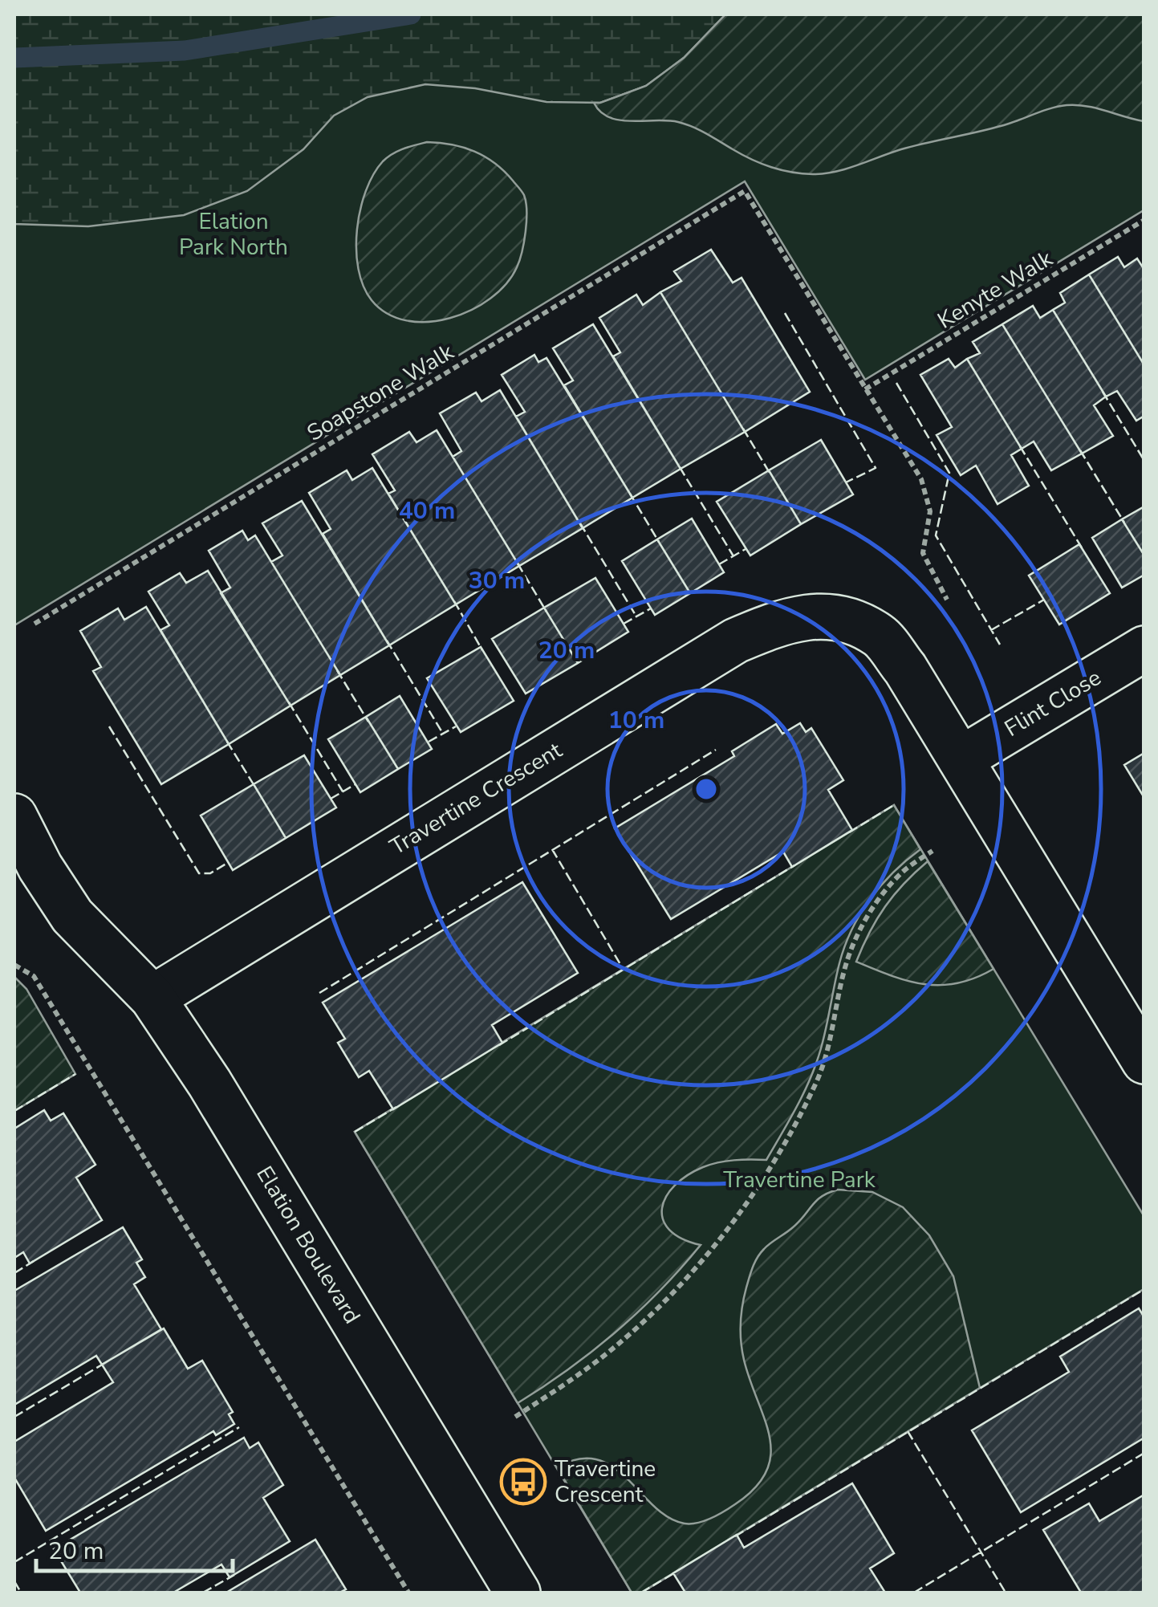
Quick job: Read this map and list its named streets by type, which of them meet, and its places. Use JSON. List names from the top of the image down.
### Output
{
  "streets": {
    "street": ["Flint Close", "Travertine Crescent", "Elation Boulevard"],
    "path": ["Kenyte Walk", "Soapstone Walk"]
  },
  "crossings": [
    ["Kenyte Walk", "Soapstone Walk"],
    ["Flint Close", "Travertine Crescent"],
    ["Travertine Crescent", "Elation Boulevard"]
  ],
  "parks": ["Elation Park North", "Travertine Park"],
  "places": {
    "bus stop": ["Travertine Crescent"]
  },
  "scale_bar": "20 m",
  "rings": [
    "40 m",
    "30 m",
    "20 m",
    "10 m"
  ]
}
